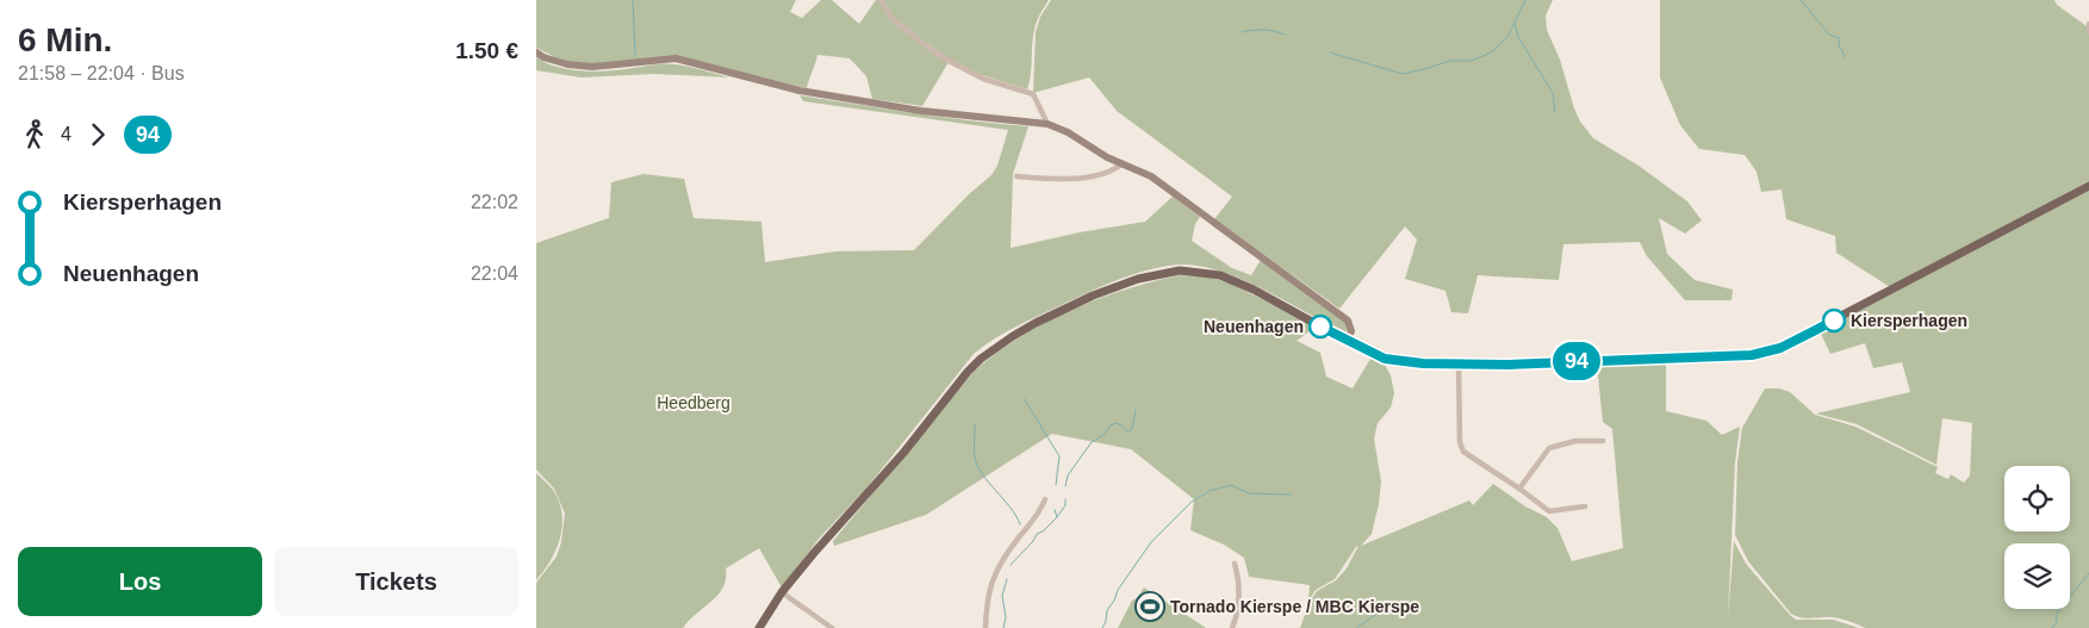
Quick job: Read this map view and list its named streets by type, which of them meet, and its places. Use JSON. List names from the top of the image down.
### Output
{
  "parks": ["Heedberg"],
  "places": {
    "other": ["Kiersperhagen", "Neuenhagen"],
    "sports": ["Tornado Kierspe / MBC Kierspe"]
  },
  "lines": ["bus line 94"],
  "page": {
    "heading": ["6 Min.", "21:58 – 22:04 · Bus", "1.50 €"],
    "on_map": "94",
    "legs": ["4", "94"],
    "list": [
      {
        "name": "Kiersperhagen",
        "value": "22:02"
      },
      {
        "name": "Neuenhagen",
        "value": "22:04"
      }
    ],
    "buttons": ["Los", "Tickets"]
  }
}
